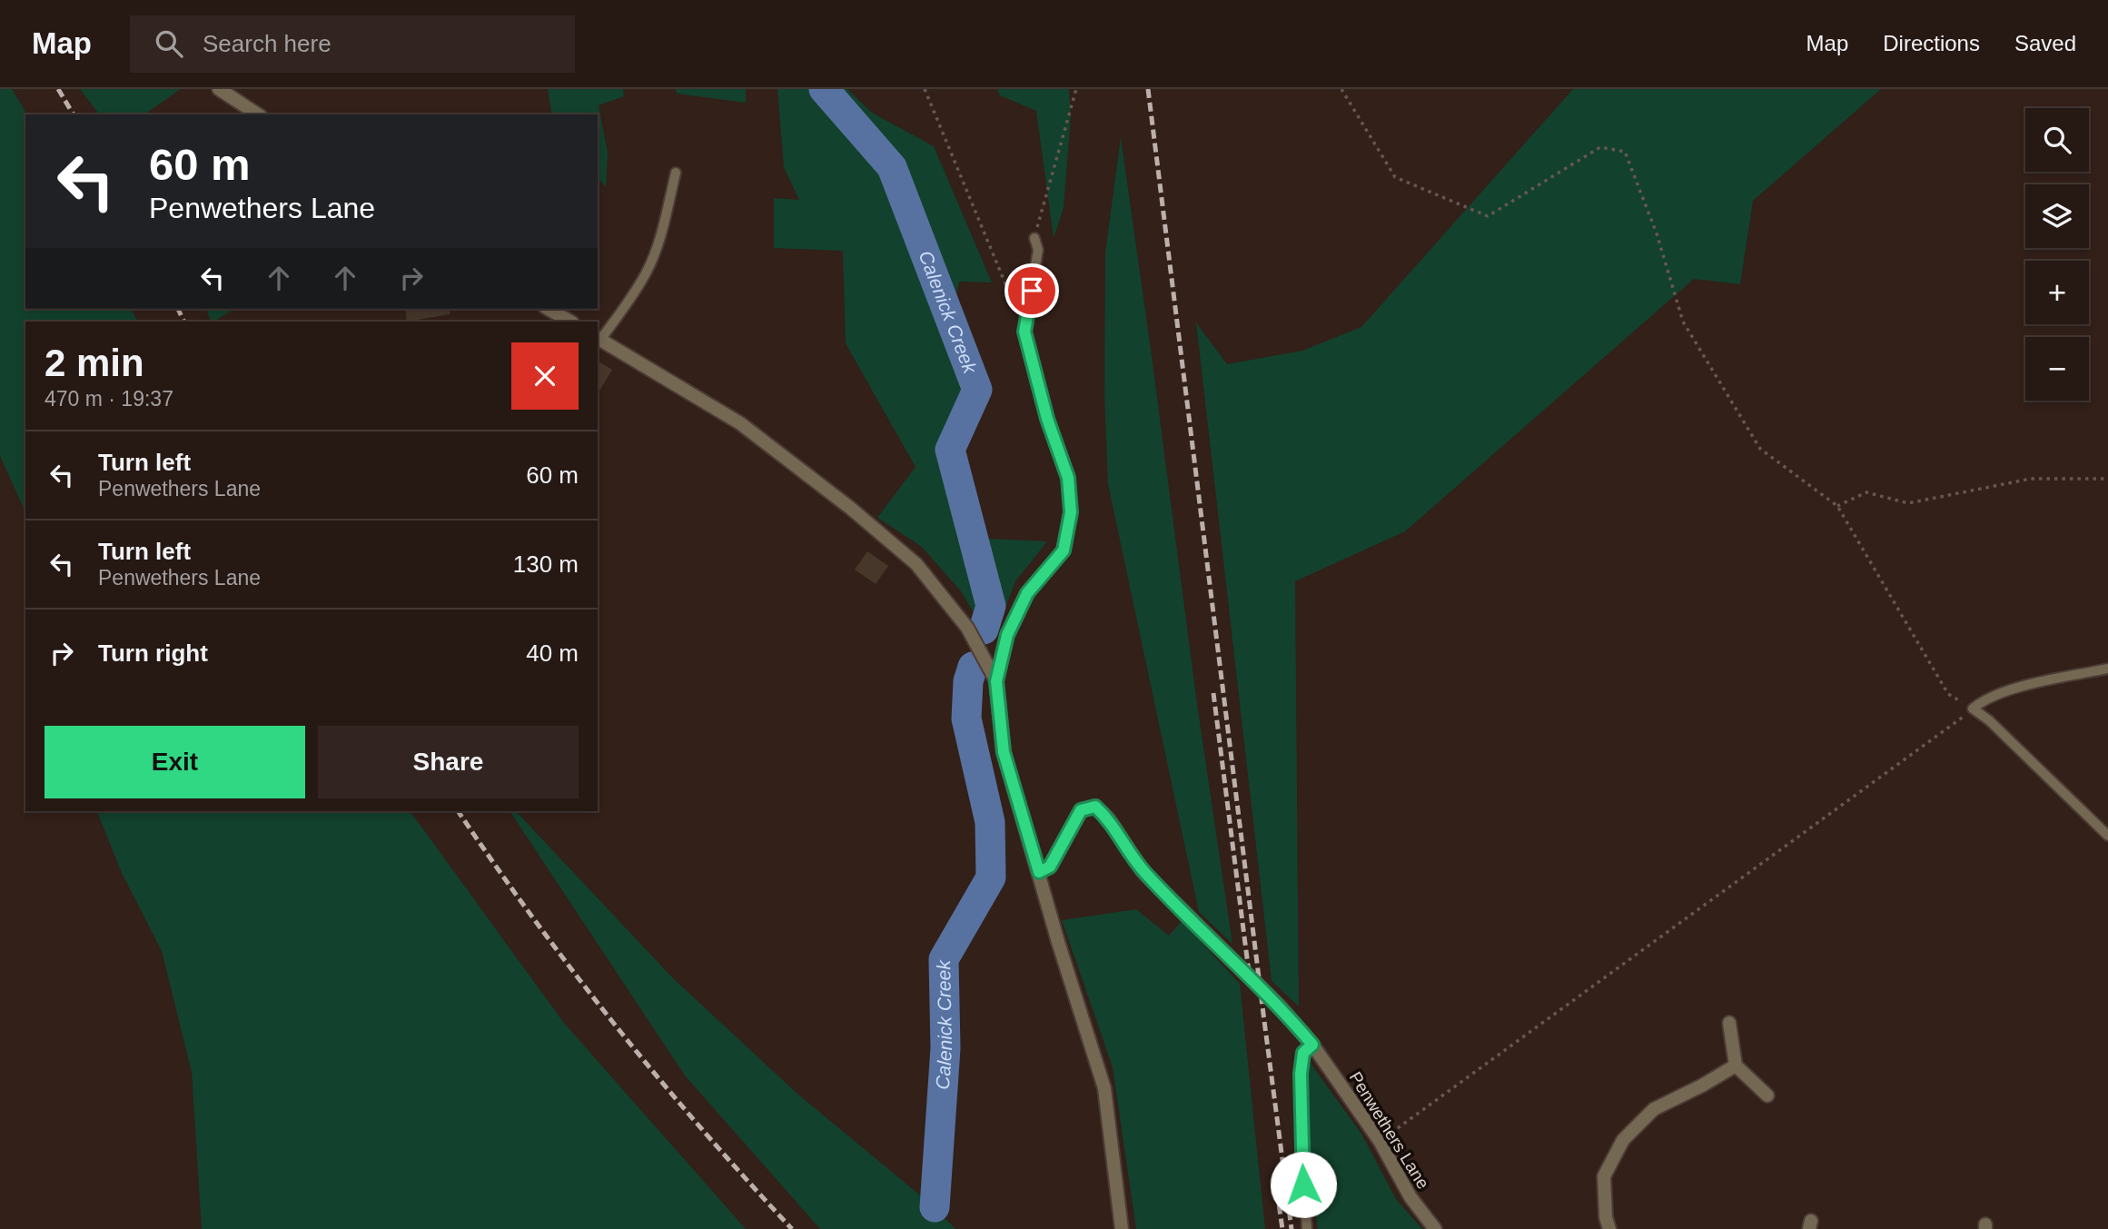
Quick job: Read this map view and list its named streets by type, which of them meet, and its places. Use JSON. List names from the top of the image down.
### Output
{
  "streets": {
    "street": ["Penwethers Lane"]
  },
  "water": ["Calenick Creek"],
  "page": {
    "header": "Map",
    "search": "Search here",
    "nav": ["Map", "Directions", "Saved"],
    "map_buttons": ["+", "−"],
    "turn": ["60 m", "Penwethers Lane"],
    "heading": ["2 min", "470 m · 19:37"],
    "list": [
      {
        "name": "Turn left",
        "note": "Penwethers Lane",
        "value": "60 m"
      },
      {
        "name": "Turn left",
        "note": "Penwethers Lane",
        "value": "130 m"
      },
      {
        "name": "Turn right",
        "value": "40 m"
      }
    ],
    "buttons": ["Exit", "Share"]
  }
}
